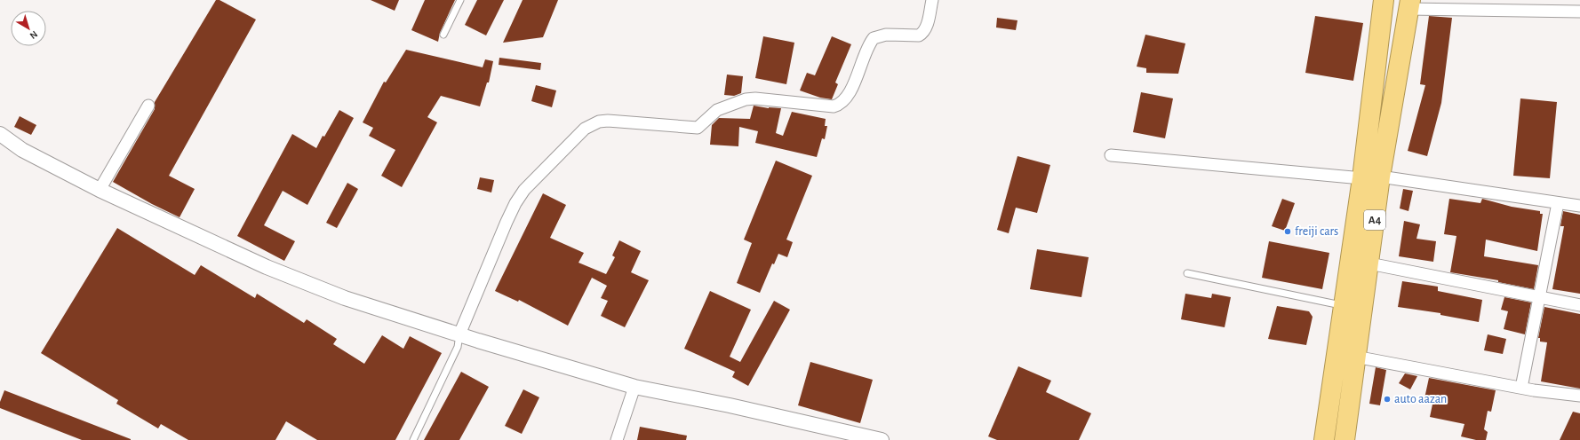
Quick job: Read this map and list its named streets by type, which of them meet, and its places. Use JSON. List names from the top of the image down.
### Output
{
  "streets": {
    "highway": ["A4"]
  },
  "places": ["freiji cars", "auto aazan"],
  "north": "bottom right"
}
